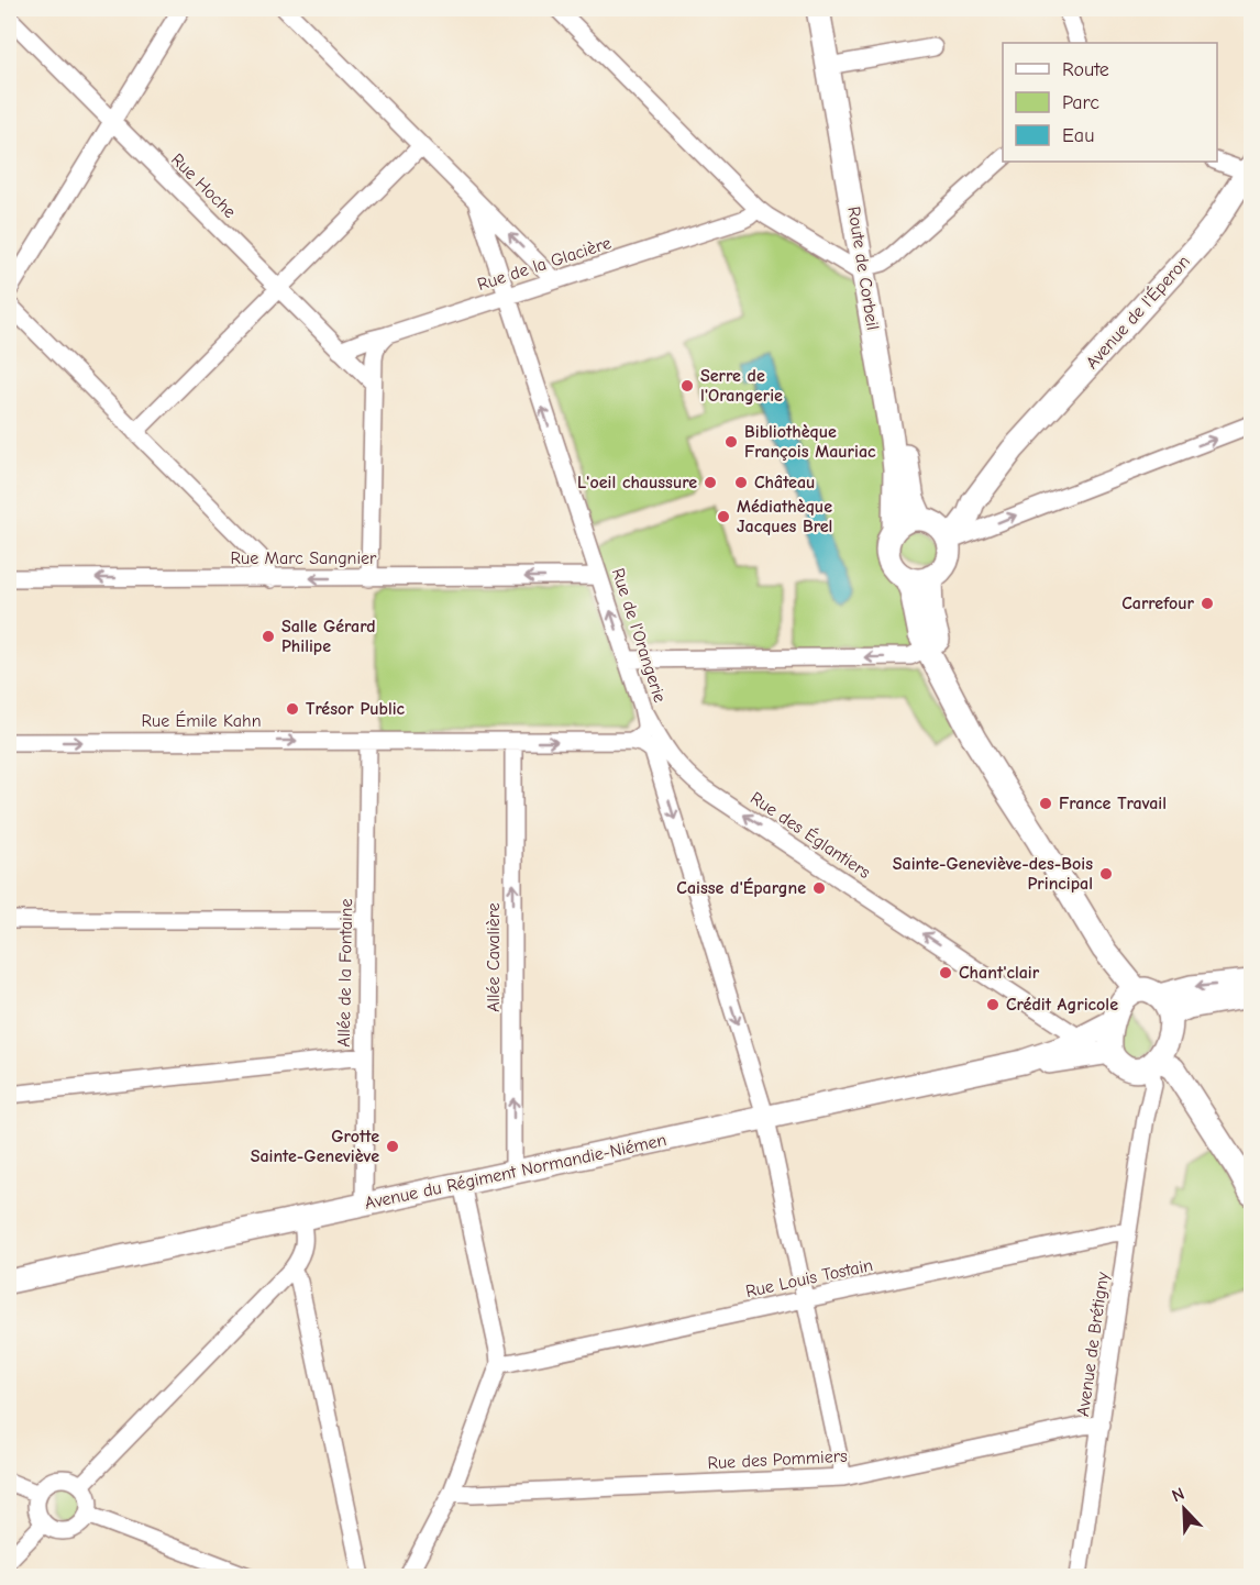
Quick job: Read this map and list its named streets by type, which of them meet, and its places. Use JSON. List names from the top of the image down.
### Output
{
  "streets": {
    "main road": ["Route de Corbeil", "Avenue de l'Éperon", "Avenue du Régiment Normandie-Niémen"],
    "street": [
      "Rue Hoche",
      "Rue de la Glacière",
      "Rue Marc Sangnier",
      "Rue de l'Orangerie",
      "Rue Émile Kahn",
      "Rue des Églantiers",
      "Allée Cavalière",
      "Allée de la Fontaine",
      "Rue Louis Tostain",
      "Avenue de Brétigny",
      "Rue des Pommiers"
    ]
  },
  "crossings": [
    ["Rue Hoche", "Rue de la Glacière"],
    ["Rue de la Glacière", "Rue de l'Orangerie"],
    ["Route de Corbeil", "Avenue de l'Éperon"],
    ["Rue Marc Sangnier", "Rue de l'Orangerie"],
    ["Rue de l'Orangerie", "Rue Émile Kahn"],
    ["Rue de l'Orangerie", "Rue des Églantiers"],
    ["Rue Émile Kahn", "Allée Cavalière"],
    ["Rue Émile Kahn", "Allée de la Fontaine"],
    ["Rue des Églantiers", "Avenue du Régiment Normandie-Niémen"],
    ["Allée Cavalière", "Avenue du Régiment Normandie-Niémen"],
    ["Allée de la Fontaine", "Avenue du Régiment Normandie-Niémen"],
    ["Avenue du Régiment Normandie-Niémen", "Avenue de Brétigny"],
    ["Rue Louis Tostain", "Avenue de Brétigny"],
    ["Avenue de Brétigny", "Rue des Pommiers"]
  ],
  "one_way": [
    "Rue Marc Sangnier",
    "Rue de l'Orangerie",
    "Rue Émile Kahn",
    "Rue des Églantiers",
    "Allée Cavalière"
  ],
  "places": [
    "Serre de l'Orangerie",
    "Bibliothèque François Mauriac",
    "L'oeil chaussure",
    "Château",
    "Médiathèque Jacques Brel",
    "Carrefour",
    "Salle Gérard Philipe",
    "Trésor Public",
    "France Travail",
    "Sainte-Geneviève-des-Bois Principal",
    "Caisse d'Épargne",
    "Chant'clair",
    "Crédit Agricole",
    "Grotte Sainte-Geneviève"
  ],
  "legend": ["Route", "Parc", "Eau"],
  "north": "top left"
}
